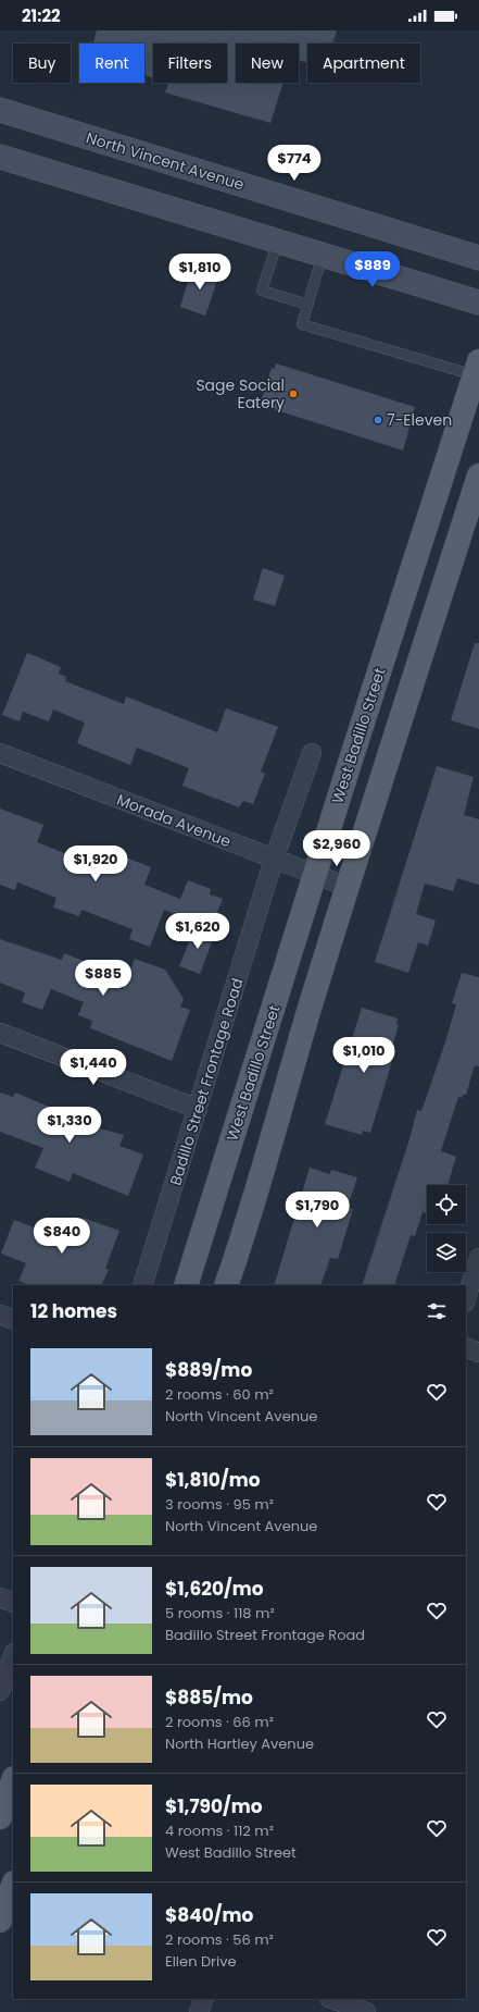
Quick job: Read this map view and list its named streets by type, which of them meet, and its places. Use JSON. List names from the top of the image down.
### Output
{
  "streets": {
    "main road": ["West Badillo Street"],
    "street": ["North Vincent Avenue", "Morada Avenue", "Badillo Street Frontage Road"]
  },
  "crossings": [
    ["West Badillo Street", "Morada Avenue"],
    ["Morada Avenue", "Badillo Street Frontage Road"]
  ],
  "places": ["Sage Social Eatery", "7-Eleven"],
  "page": {
    "status": "21:22",
    "chip": [
      "Buy",
      "Rent",
      "Filters",
      "New",
      "Apartment"
    ],
    "price": [
      "$774",
      "$889",
      "$1,810",
      "$2,960",
      "$1,920",
      "$1,620",
      "$885",
      "$1,010",
      "$1,440",
      "$1,330",
      "$1,790",
      "$840"
    ],
    "heading": "12 homes",
    "list": [
      {
        "name": "$889/mo",
        "note": "2 rooms · 60 m² · North Vincent Avenue"
      },
      {
        "name": "$1,810/mo",
        "note": "3 rooms · 95 m² · North Vincent Avenue"
      },
      {
        "name": "$1,620/mo",
        "note": "5 rooms · 118 m² · Badillo Street Frontage Road"
      },
      {
        "name": "$885/mo",
        "note": "2 rooms · 66 m² · North Hartley Avenue"
      },
      {
        "name": "$1,790/mo",
        "note": "4 rooms · 112 m² · West Badillo Street"
      },
      {
        "name": "$840/mo",
        "note": "2 rooms · 56 m² · Ellen Drive"
      }
    ]
  }
}
